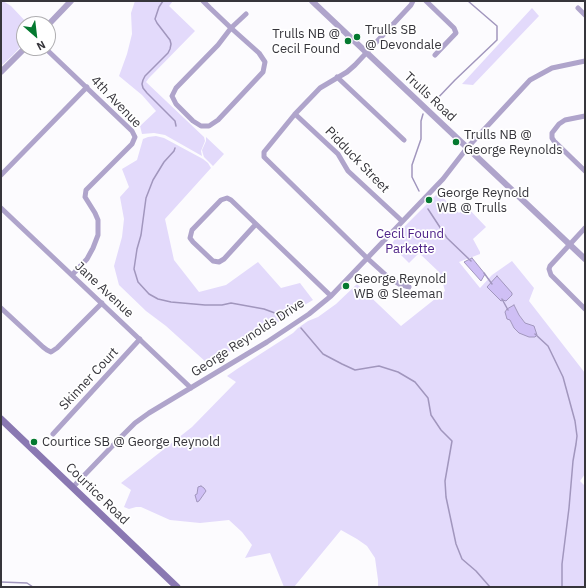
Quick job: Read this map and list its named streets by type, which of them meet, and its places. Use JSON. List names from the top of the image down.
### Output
{
  "streets": {
    "main road": ["Courtice Road"],
    "street": [
      "Trulls Road",
      "4th Avenue",
      "Pidduck Street",
      "Jane Avenue",
      "George Reynolds Drive",
      "Skinner Court"
    ]
  },
  "crossings": [
    ["Trulls Road", "George Reynolds Drive"],
    ["4th Avenue", "Jane Avenue"],
    ["Pidduck Street", "George Reynolds Drive"],
    ["Jane Avenue", "George Reynolds Drive"],
    ["Jane Avenue", "Skinner Court"],
    ["George Reynolds Drive", "Courtice Road"]
  ],
  "parks": ["Cecil Found Parkette"],
  "places": [
    "Trulls SB @ Devondale",
    "Trulls NB @ Cecil Found",
    "Trulls NB @ George Reynolds",
    "George Reynold WB @ Trulls",
    "George Reynold WB @ Sleeman",
    "Courtice SB @ George Reynold"
  ],
  "north": "bottom right"
}
